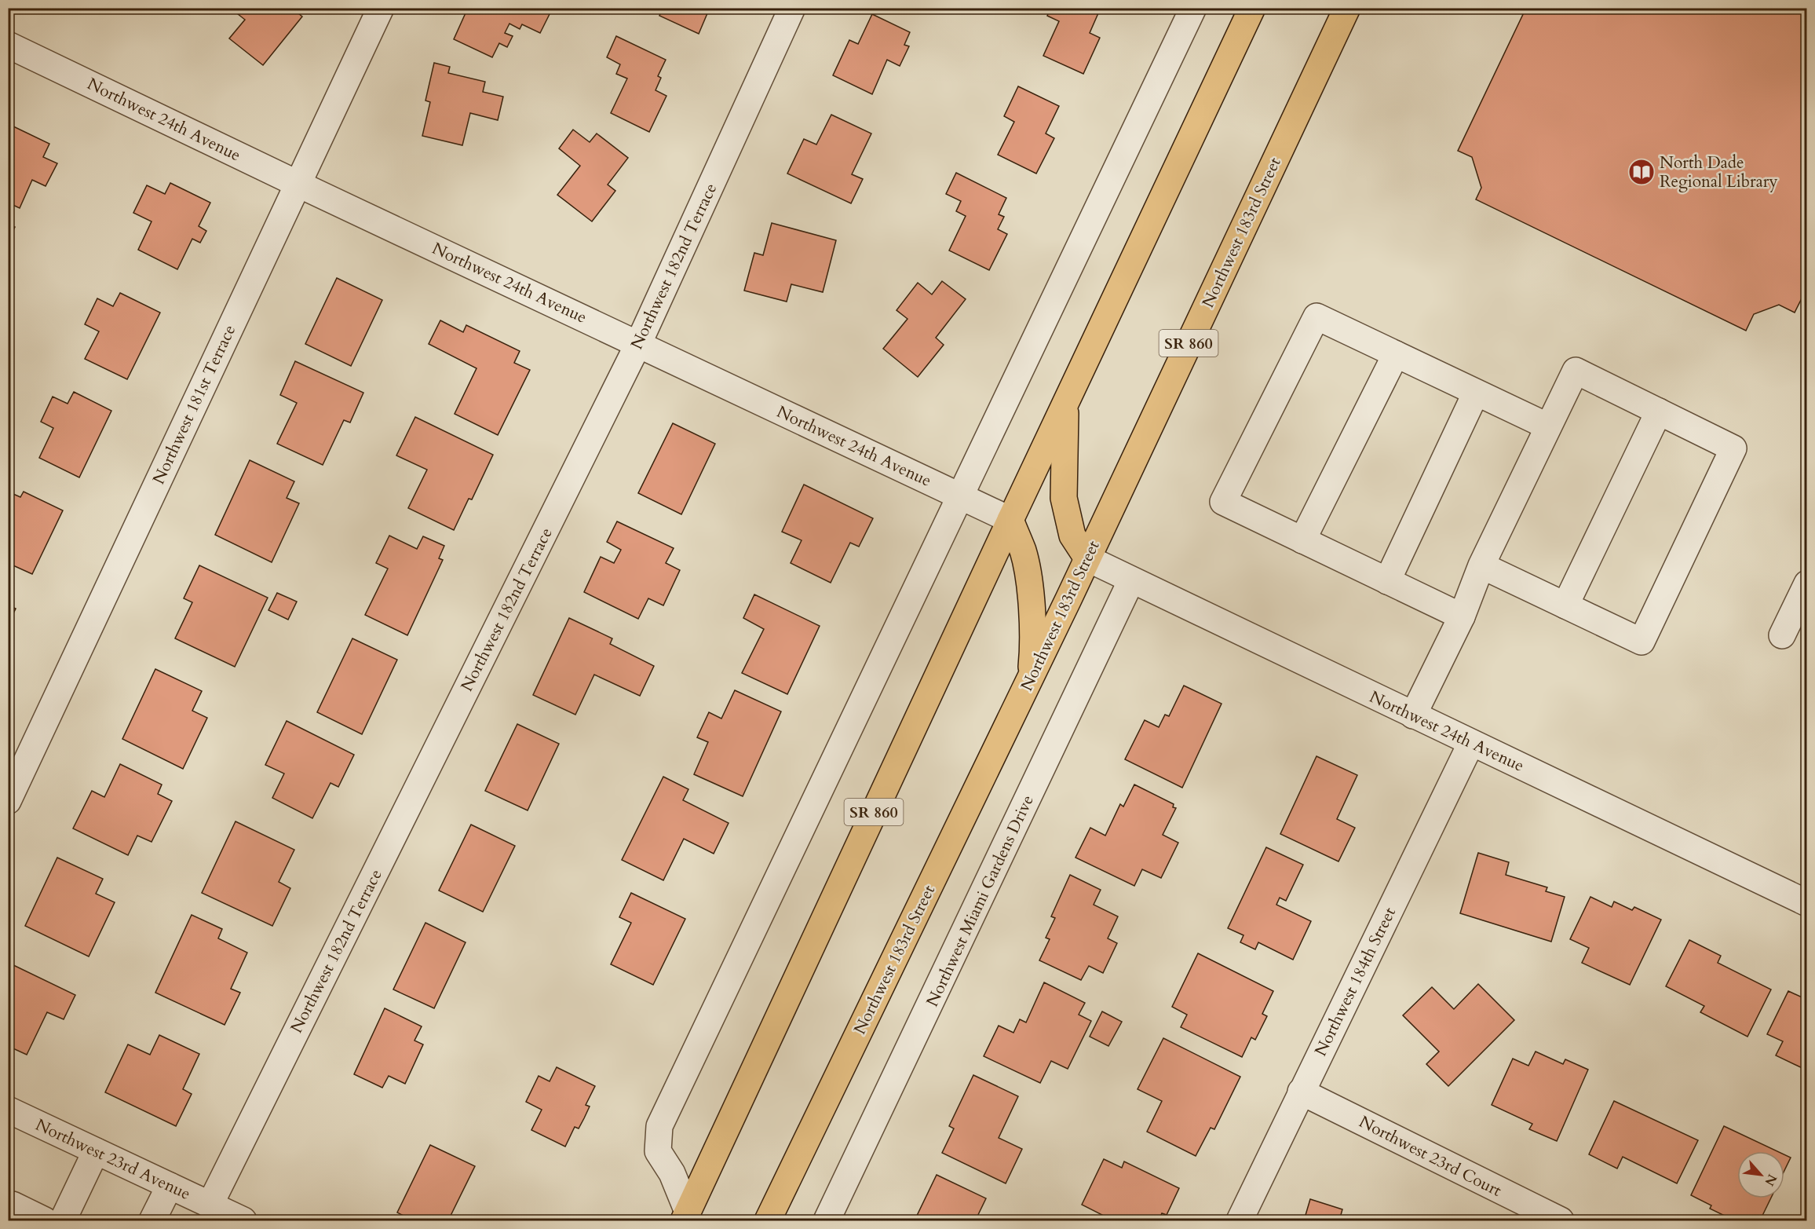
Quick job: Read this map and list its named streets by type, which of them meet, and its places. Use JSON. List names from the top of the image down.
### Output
{
  "streets": {
    "main road": ["Northwest 183rd Street", "SR 860"],
    "street": [
      "Northwest 24th Avenue",
      "Northwest 182nd Terrace",
      "Northwest 181st Terrace",
      "Northwest Miami Gardens Drive",
      "Northwest 184th Street",
      "Northwest 23rd Court",
      "Northwest 23rd Avenue"
    ]
  },
  "crossings": [
    ["Northwest 24th Avenue", "Northwest 183rd Street"],
    ["Northwest 24th Avenue", "Northwest 182nd Terrace"],
    ["Northwest 24th Avenue", "SR 860"],
    ["Northwest 24th Avenue", "Northwest 181st Terrace"],
    ["Northwest 24th Avenue", "Northwest Miami Gardens Drive"],
    ["Northwest 24th Avenue", "Northwest 184th Street"],
    ["Northwest 182nd Terrace", "Northwest 23rd Avenue"],
    ["Northwest 184th Street", "Northwest 23rd Court"]
  ],
  "places": {
    "library": ["North Dade Regional Library"]
  },
  "north": "bottom right"
}
